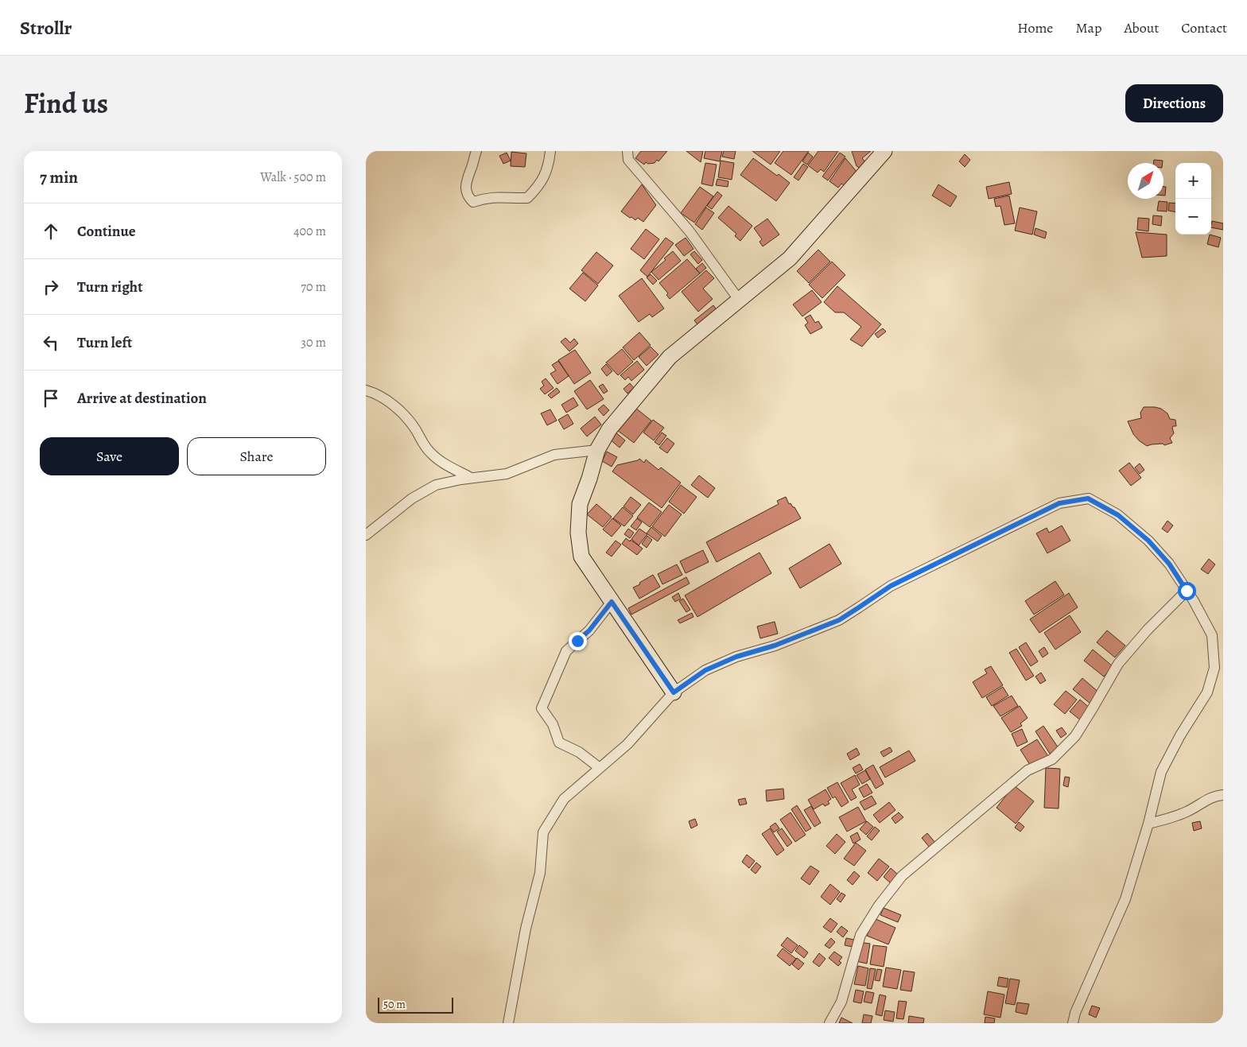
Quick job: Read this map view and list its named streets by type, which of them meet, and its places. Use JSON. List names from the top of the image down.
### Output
{
  "scale_bar": "50 m",
  "north": "top right",
  "page": {
    "header": "Strollr",
    "nav": [
      "Home",
      "Map",
      "About",
      "Contact"
    ],
    "title": "Find us",
    "buttons": [
      "Directions",
      ["Save", "Share"]
    ],
    "heading": ["7 min", "Walk · 500 m"],
    "map_buttons": ["+", "−"],
    "list": [
      ["Continue", "400 m"],
      ["Turn right", "70 m"],
      ["Turn left", "30 m"],
      "Arrive at destination"
    ],
    "scale": "50 m"
  }
}
